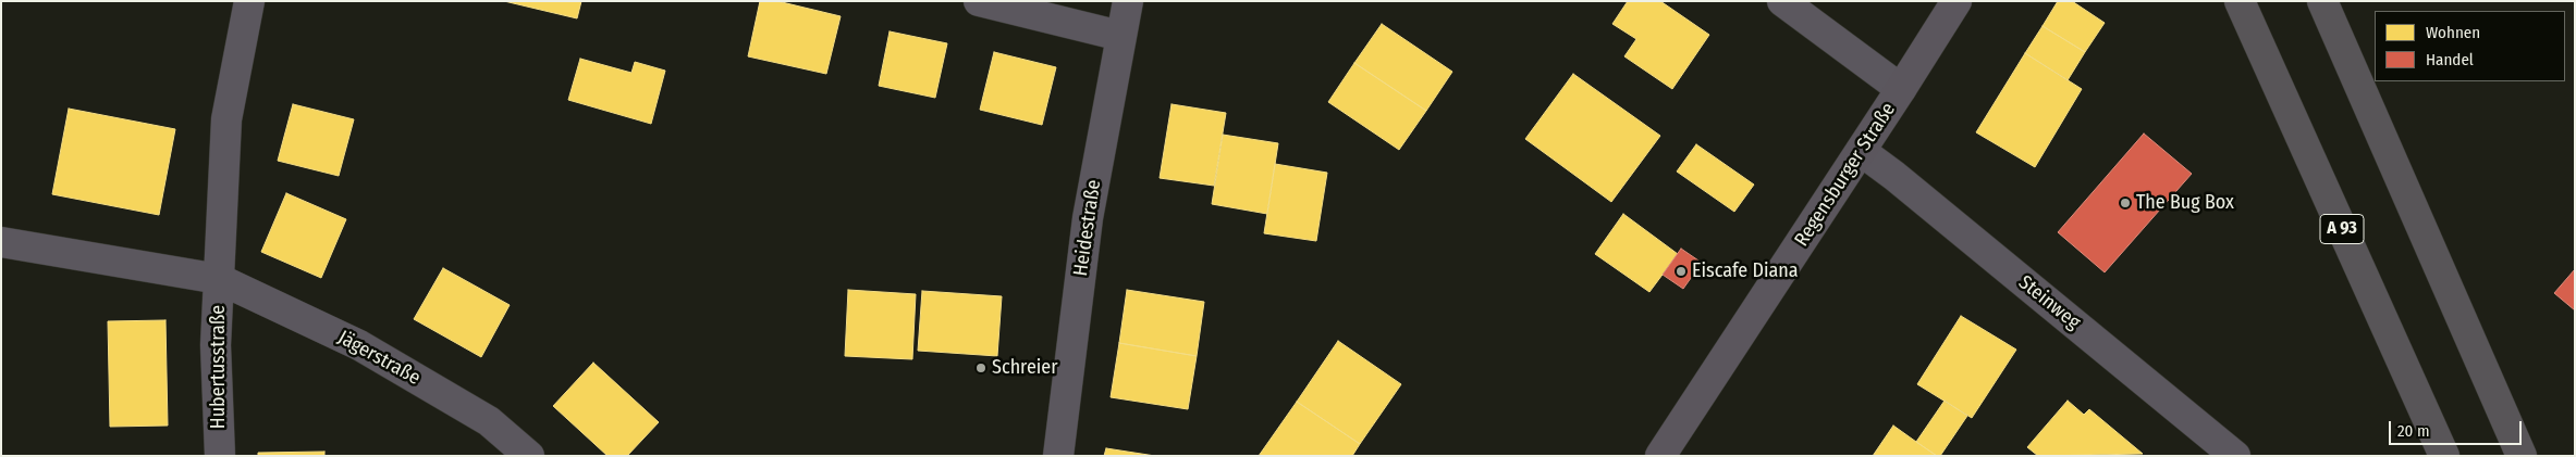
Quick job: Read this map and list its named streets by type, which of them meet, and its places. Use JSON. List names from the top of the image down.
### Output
{
  "streets": {
    "highway": ["A 93"],
    "main road": ["Regensburger Straße"],
    "street": [
      "Heidestraße",
      "Steinweg",
      "Jägerstraße",
      "Hubertusstraße"
    ]
  },
  "crossings": [
    ["Regensburger Straße", "Steinweg"],
    ["Jägerstraße", "Hubertusstraße"]
  ],
  "places": ["The Bug Box", "Eiscafe Diana", "Schreier"],
  "legend": ["Wohnen", "Handel"],
  "scale_bar": "20 m"
}
